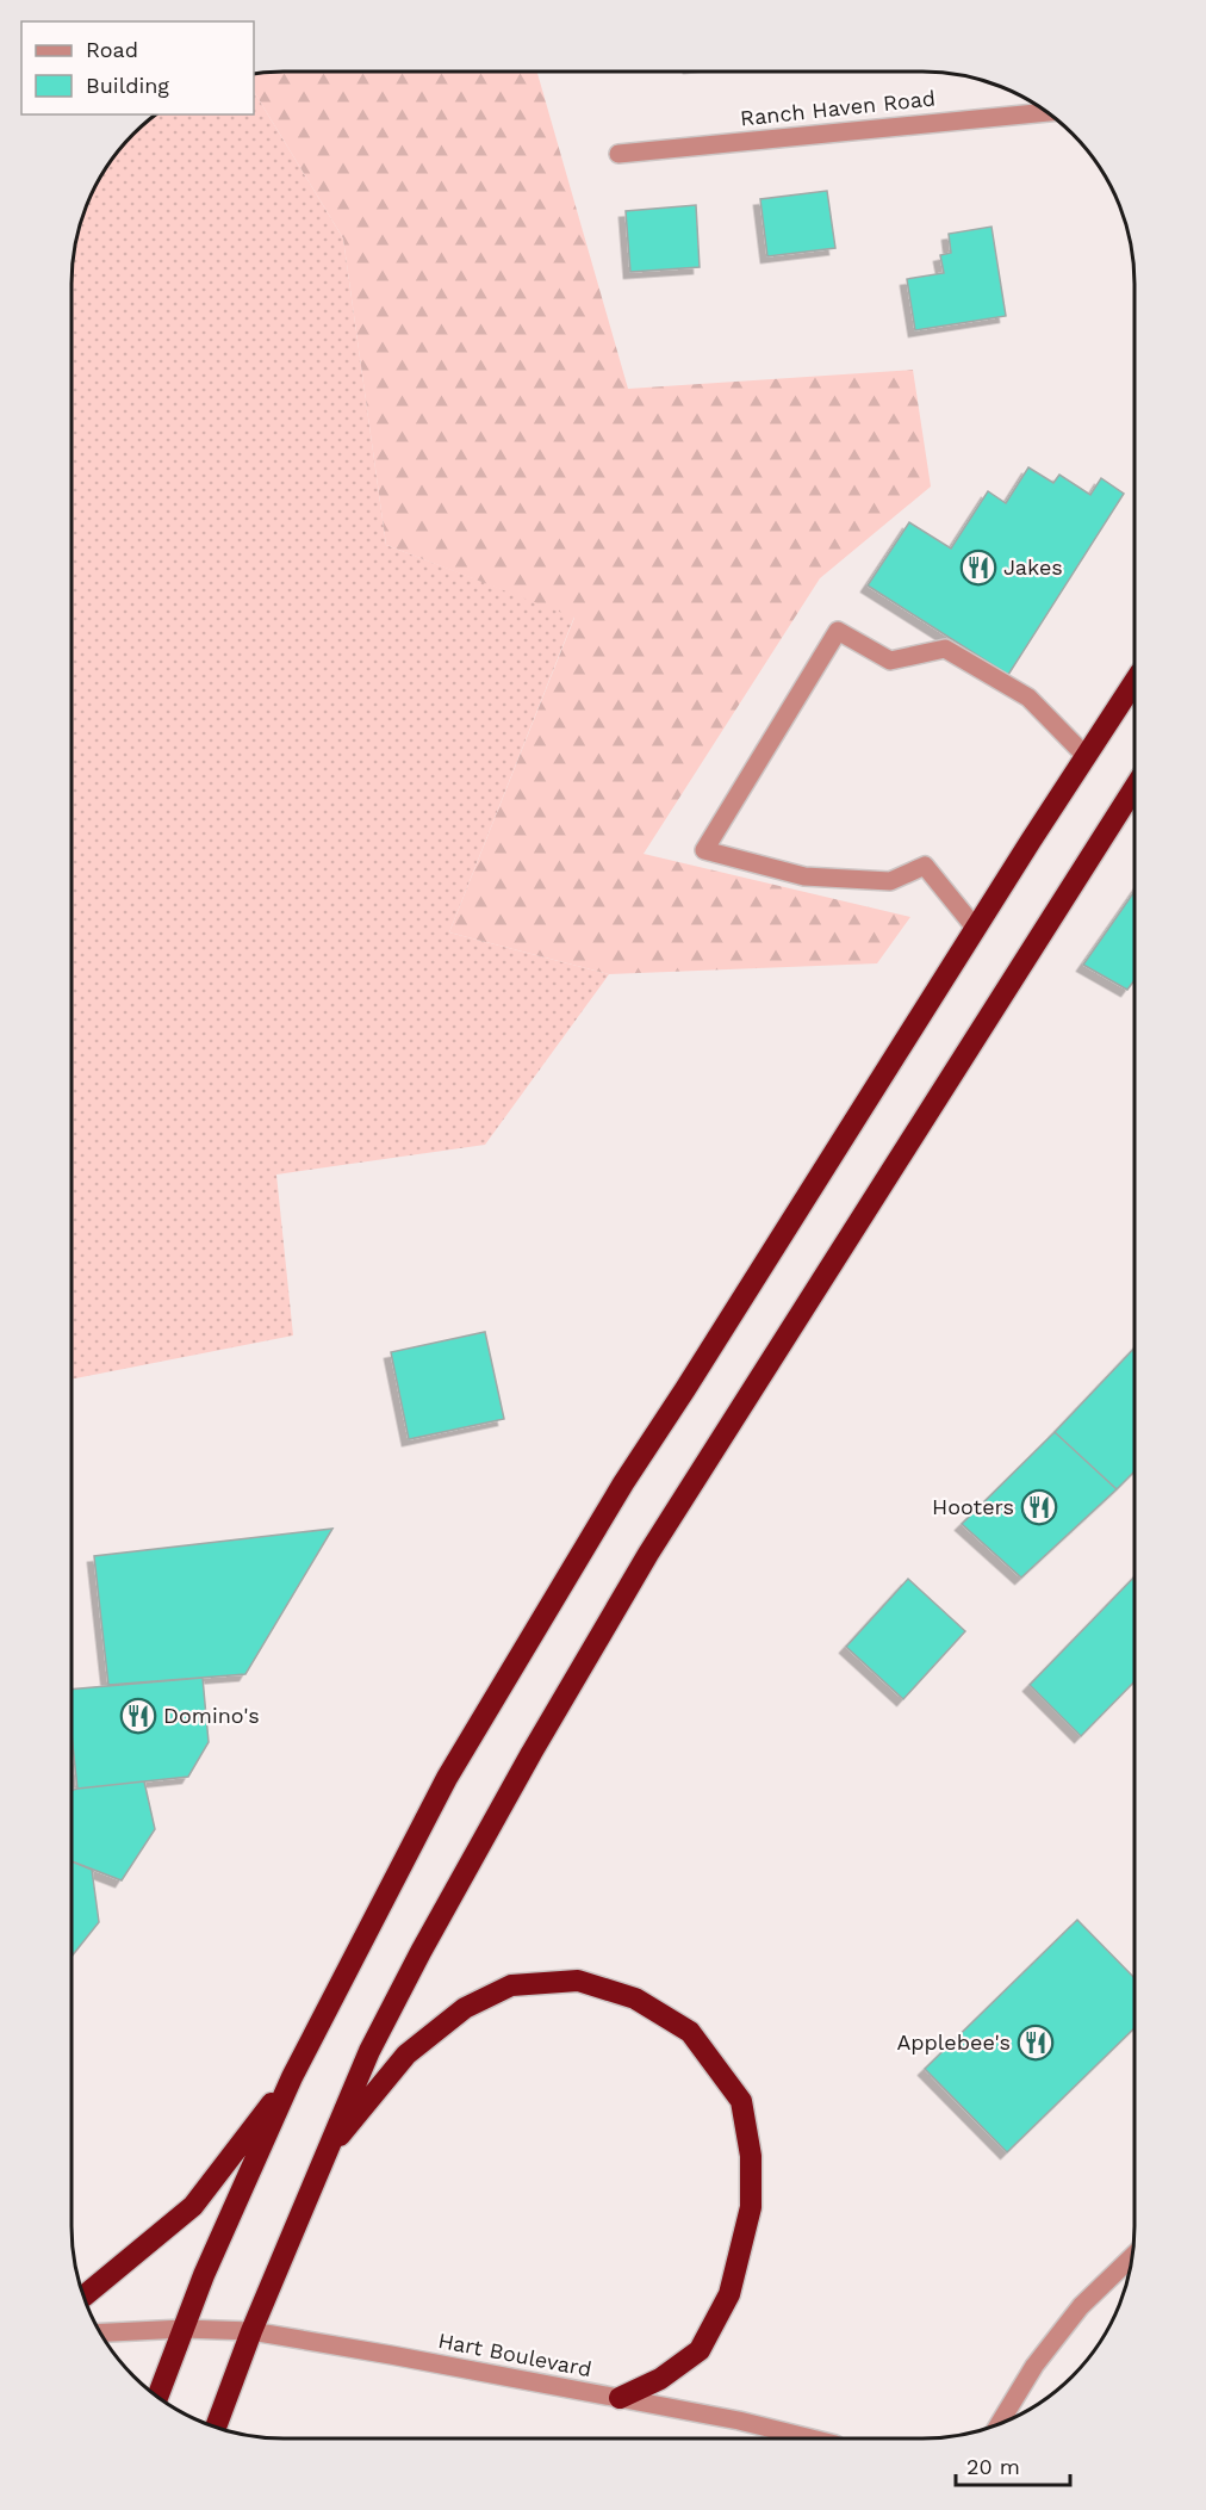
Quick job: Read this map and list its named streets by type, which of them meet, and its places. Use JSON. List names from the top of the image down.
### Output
{
  "streets": {
    "street": ["Ranch Haven Road", "Hart Boulevard"]
  },
  "places": {
    "restaurant": [
      "Jakes",
      "Hooters",
      "Domino's",
      "Applebee's"
    ]
  },
  "legend": ["Road", "Building"],
  "scale_bar": "20 m"
}
